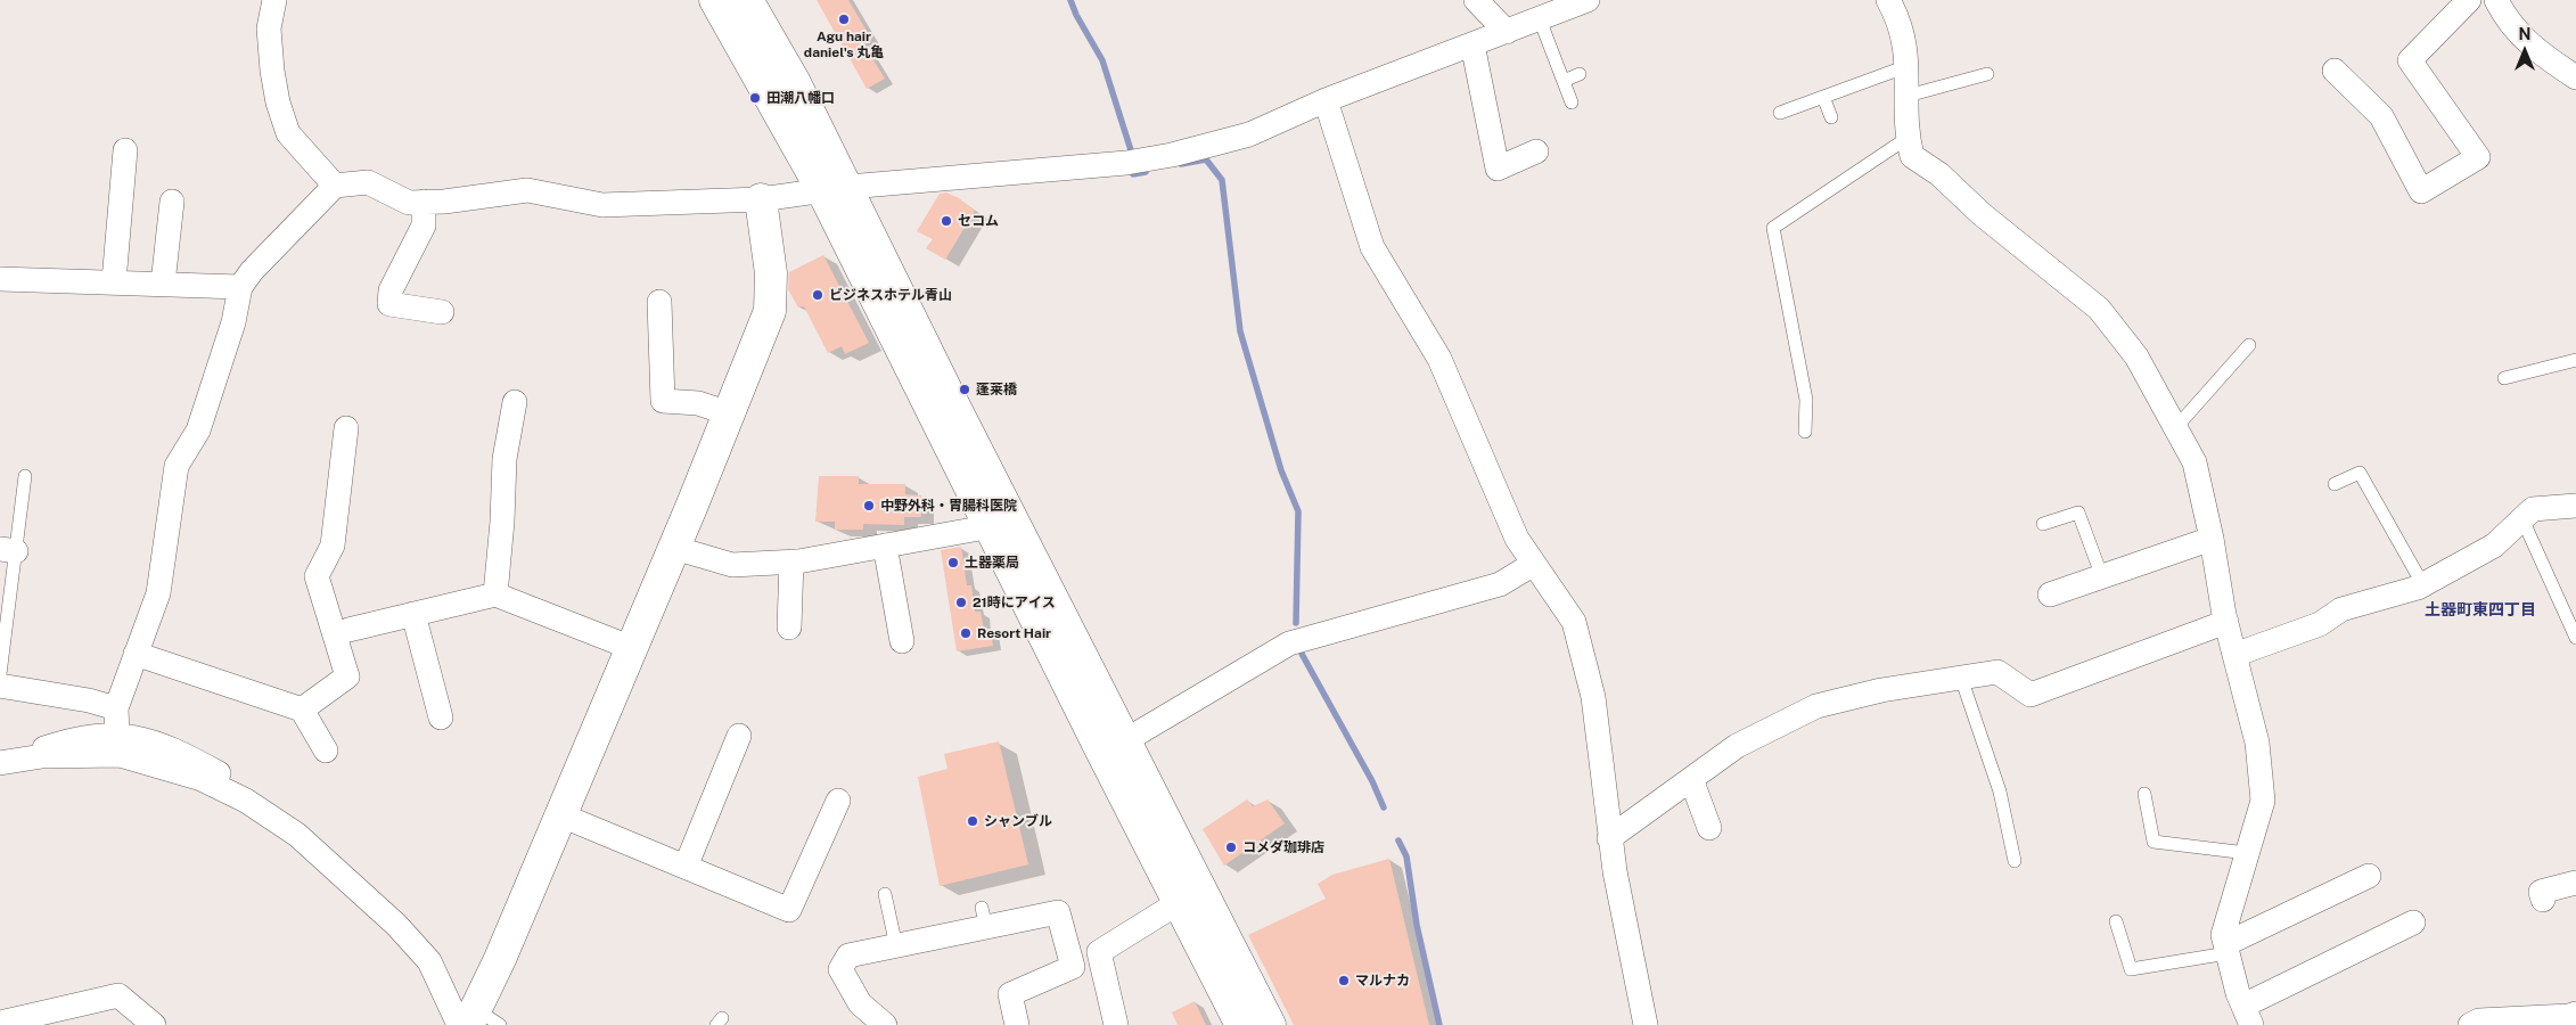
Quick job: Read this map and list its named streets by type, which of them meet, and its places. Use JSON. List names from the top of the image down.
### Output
{
  "districts": ["土器町東四丁目"],
  "places": [
    "Agu hair daniel's 丸亀",
    "田潮八幡口",
    "セコム",
    "ビジネスホテル青山",
    "蓬莱橋",
    "中野外科・胃腸科医院",
    "土器薬局",
    "21時にアイス",
    "Resort Hair",
    "シャンブル",
    "コメダ珈琲店",
    "マルナカ"
  ],
  "north": "top"
}
